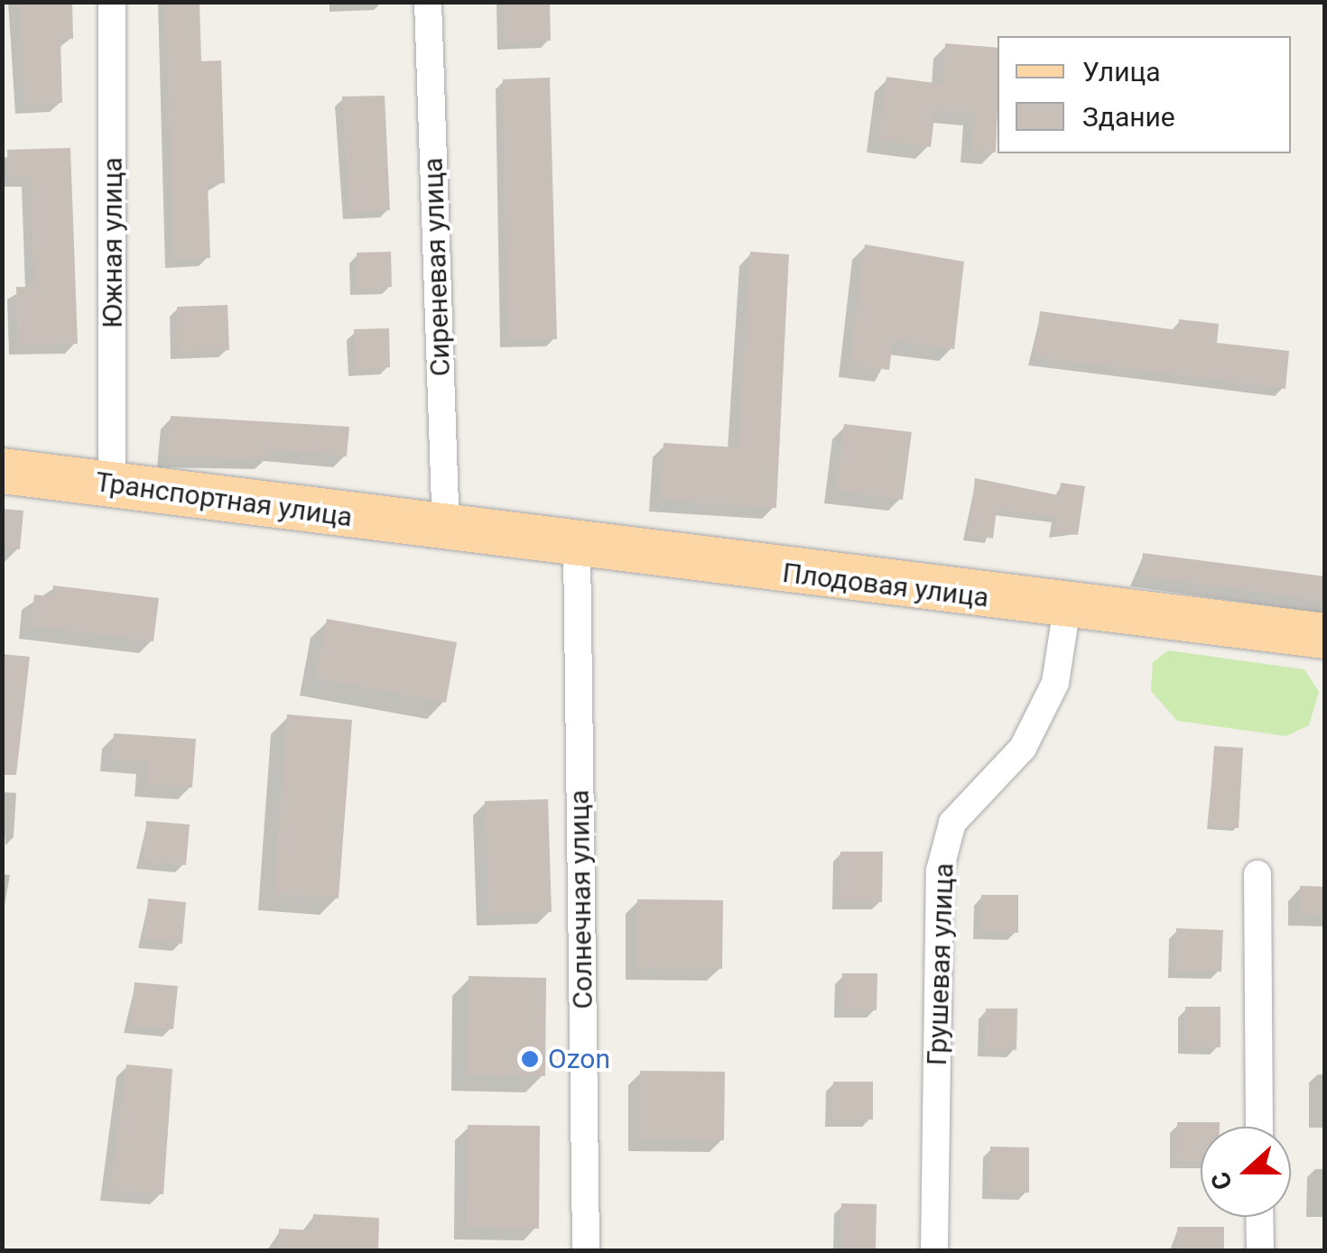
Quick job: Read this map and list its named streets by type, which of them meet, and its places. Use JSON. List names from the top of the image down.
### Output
{
  "streets": {
    "main road": ["Транспортная улица", "Плодовая улица"],
    "street": [
      "Южная улица",
      "Сиреневая улица",
      "Солнечная улица",
      "Грушевая улица"
    ]
  },
  "crossings": [
    ["Южная улица", "Транспортная улица"],
    ["Сиреневая улица", "Транспортная улица"],
    ["Сиреневая улица", "Плодовая улица"],
    ["Транспортная улица", "Плодовая улица"],
    ["Плодовая улица", "Солнечная улица"],
    ["Плодовая улица", "Грушевая улица"]
  ],
  "places": ["Ozon"],
  "legend": ["Улица", "Здание"],
  "north": "left"
}
